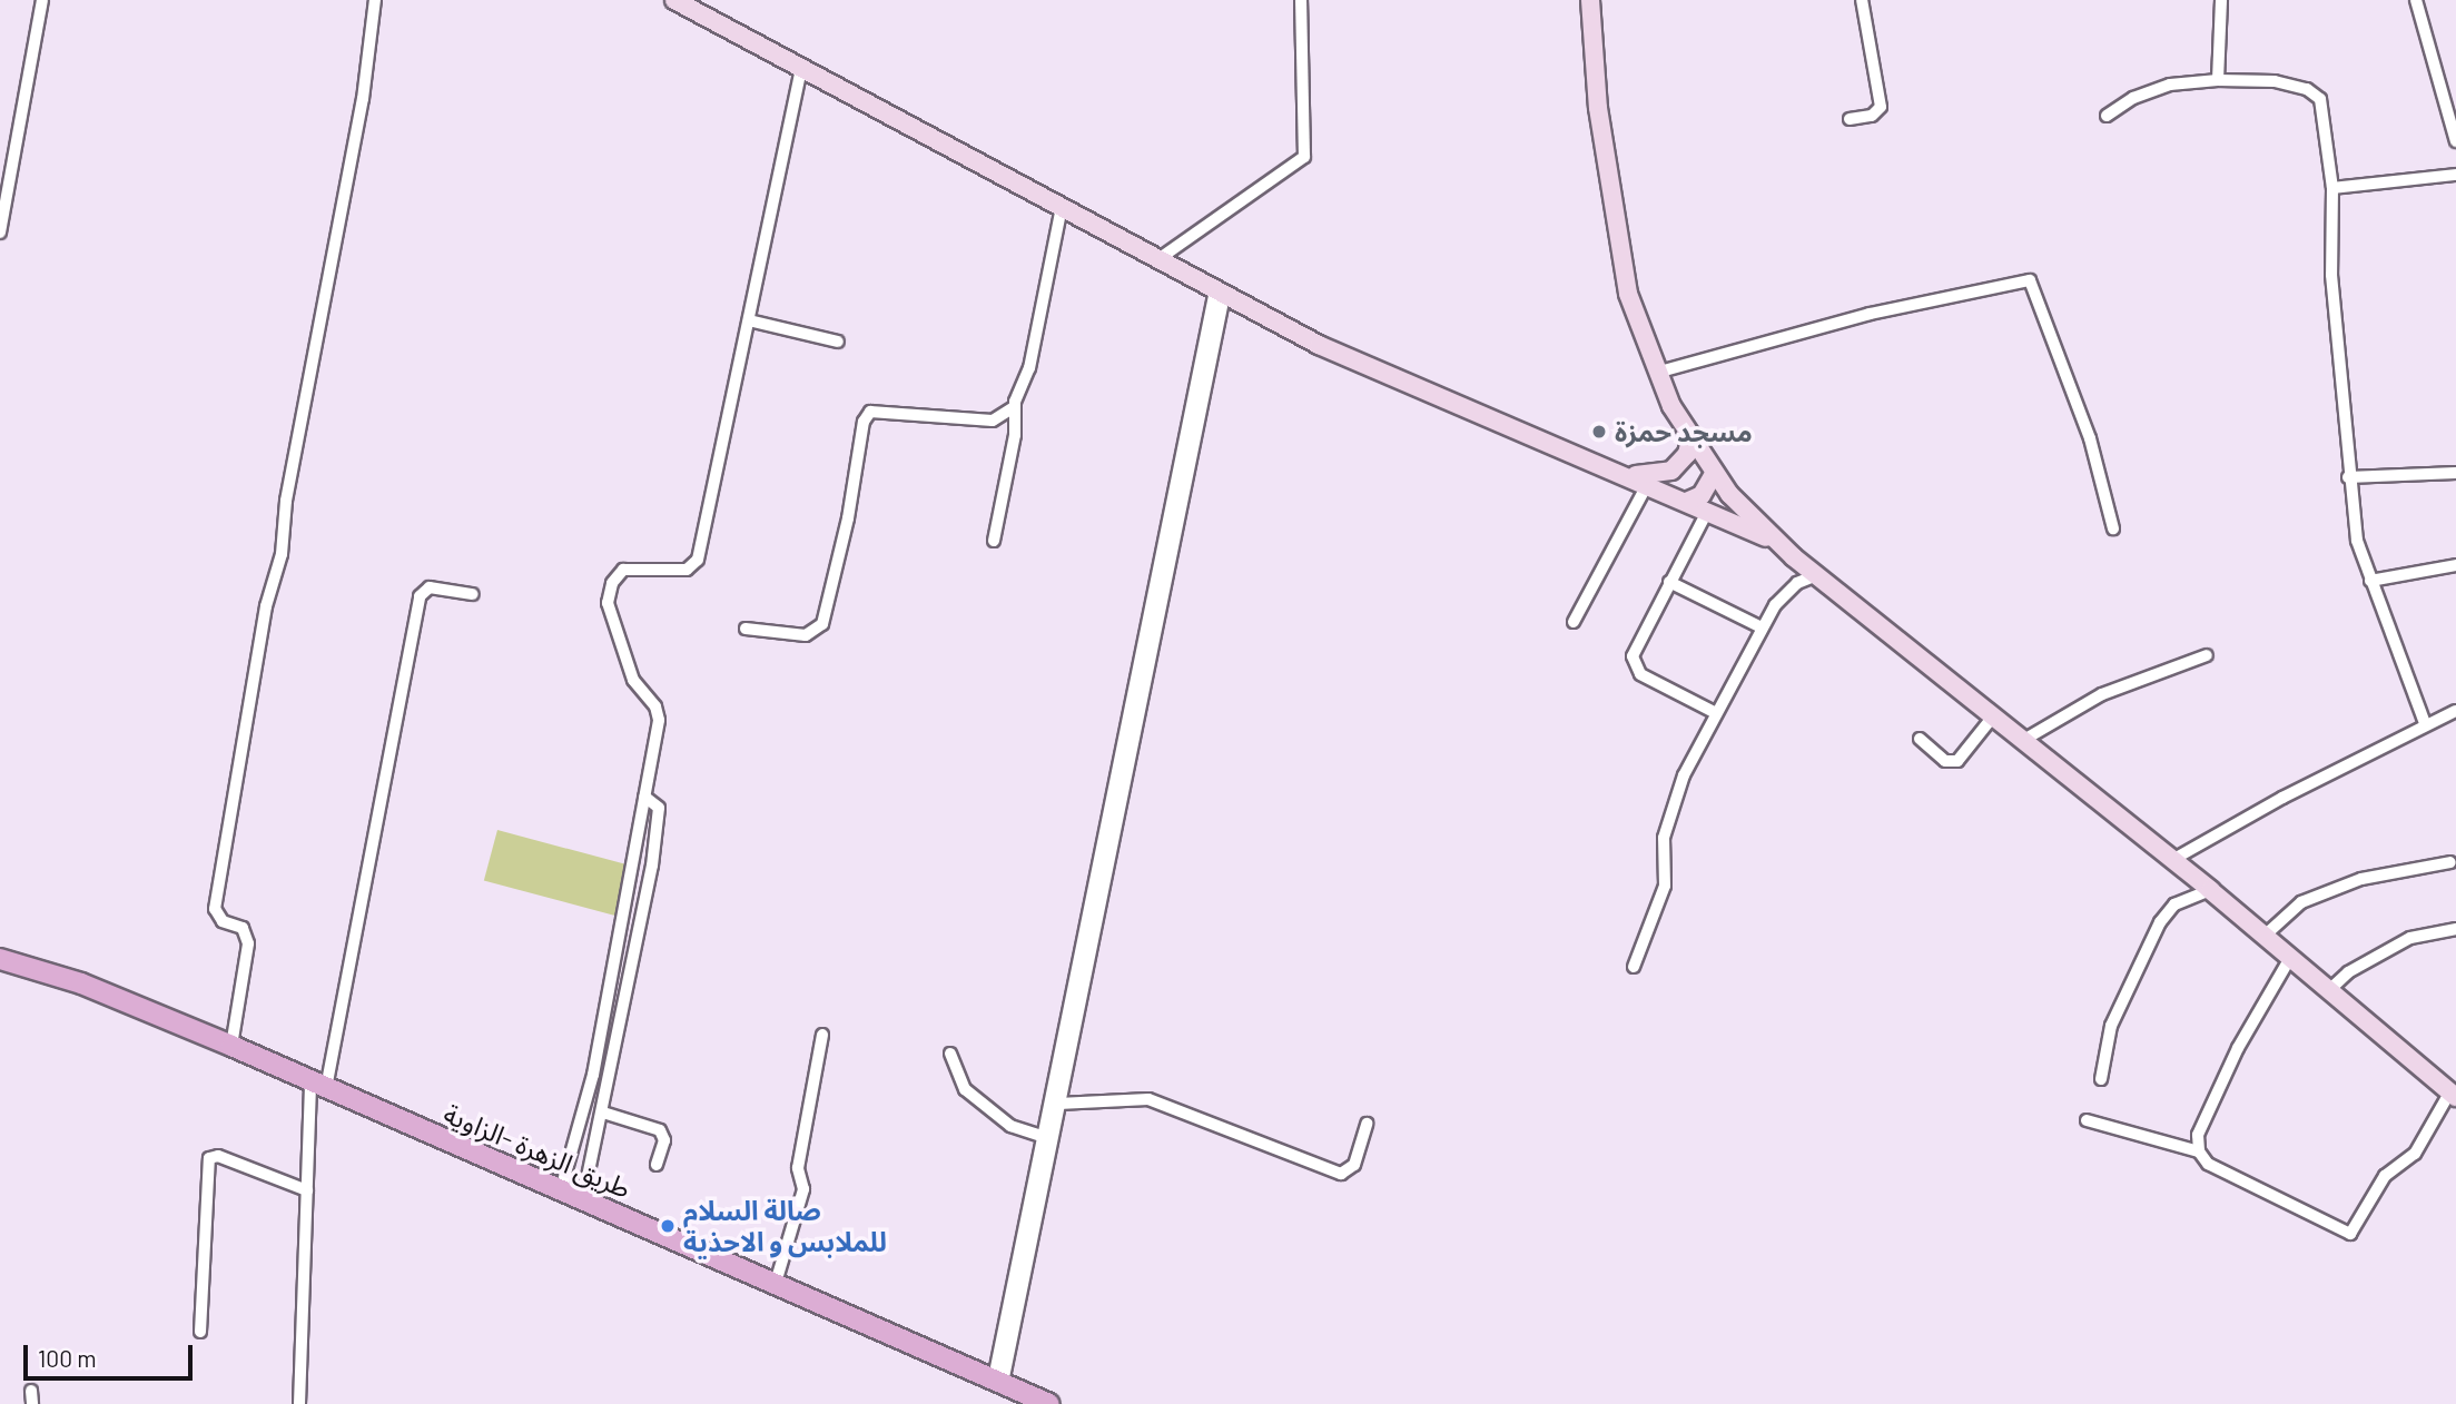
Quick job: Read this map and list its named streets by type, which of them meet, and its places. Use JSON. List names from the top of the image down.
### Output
{
  "streets": {
    "main road": ["طريق الزهرة -الزاوية"]
  },
  "places": ["مسجد حمزة", "صالة السلام للملابس و الاحذية"],
  "scale_bar": "100 m"
}
